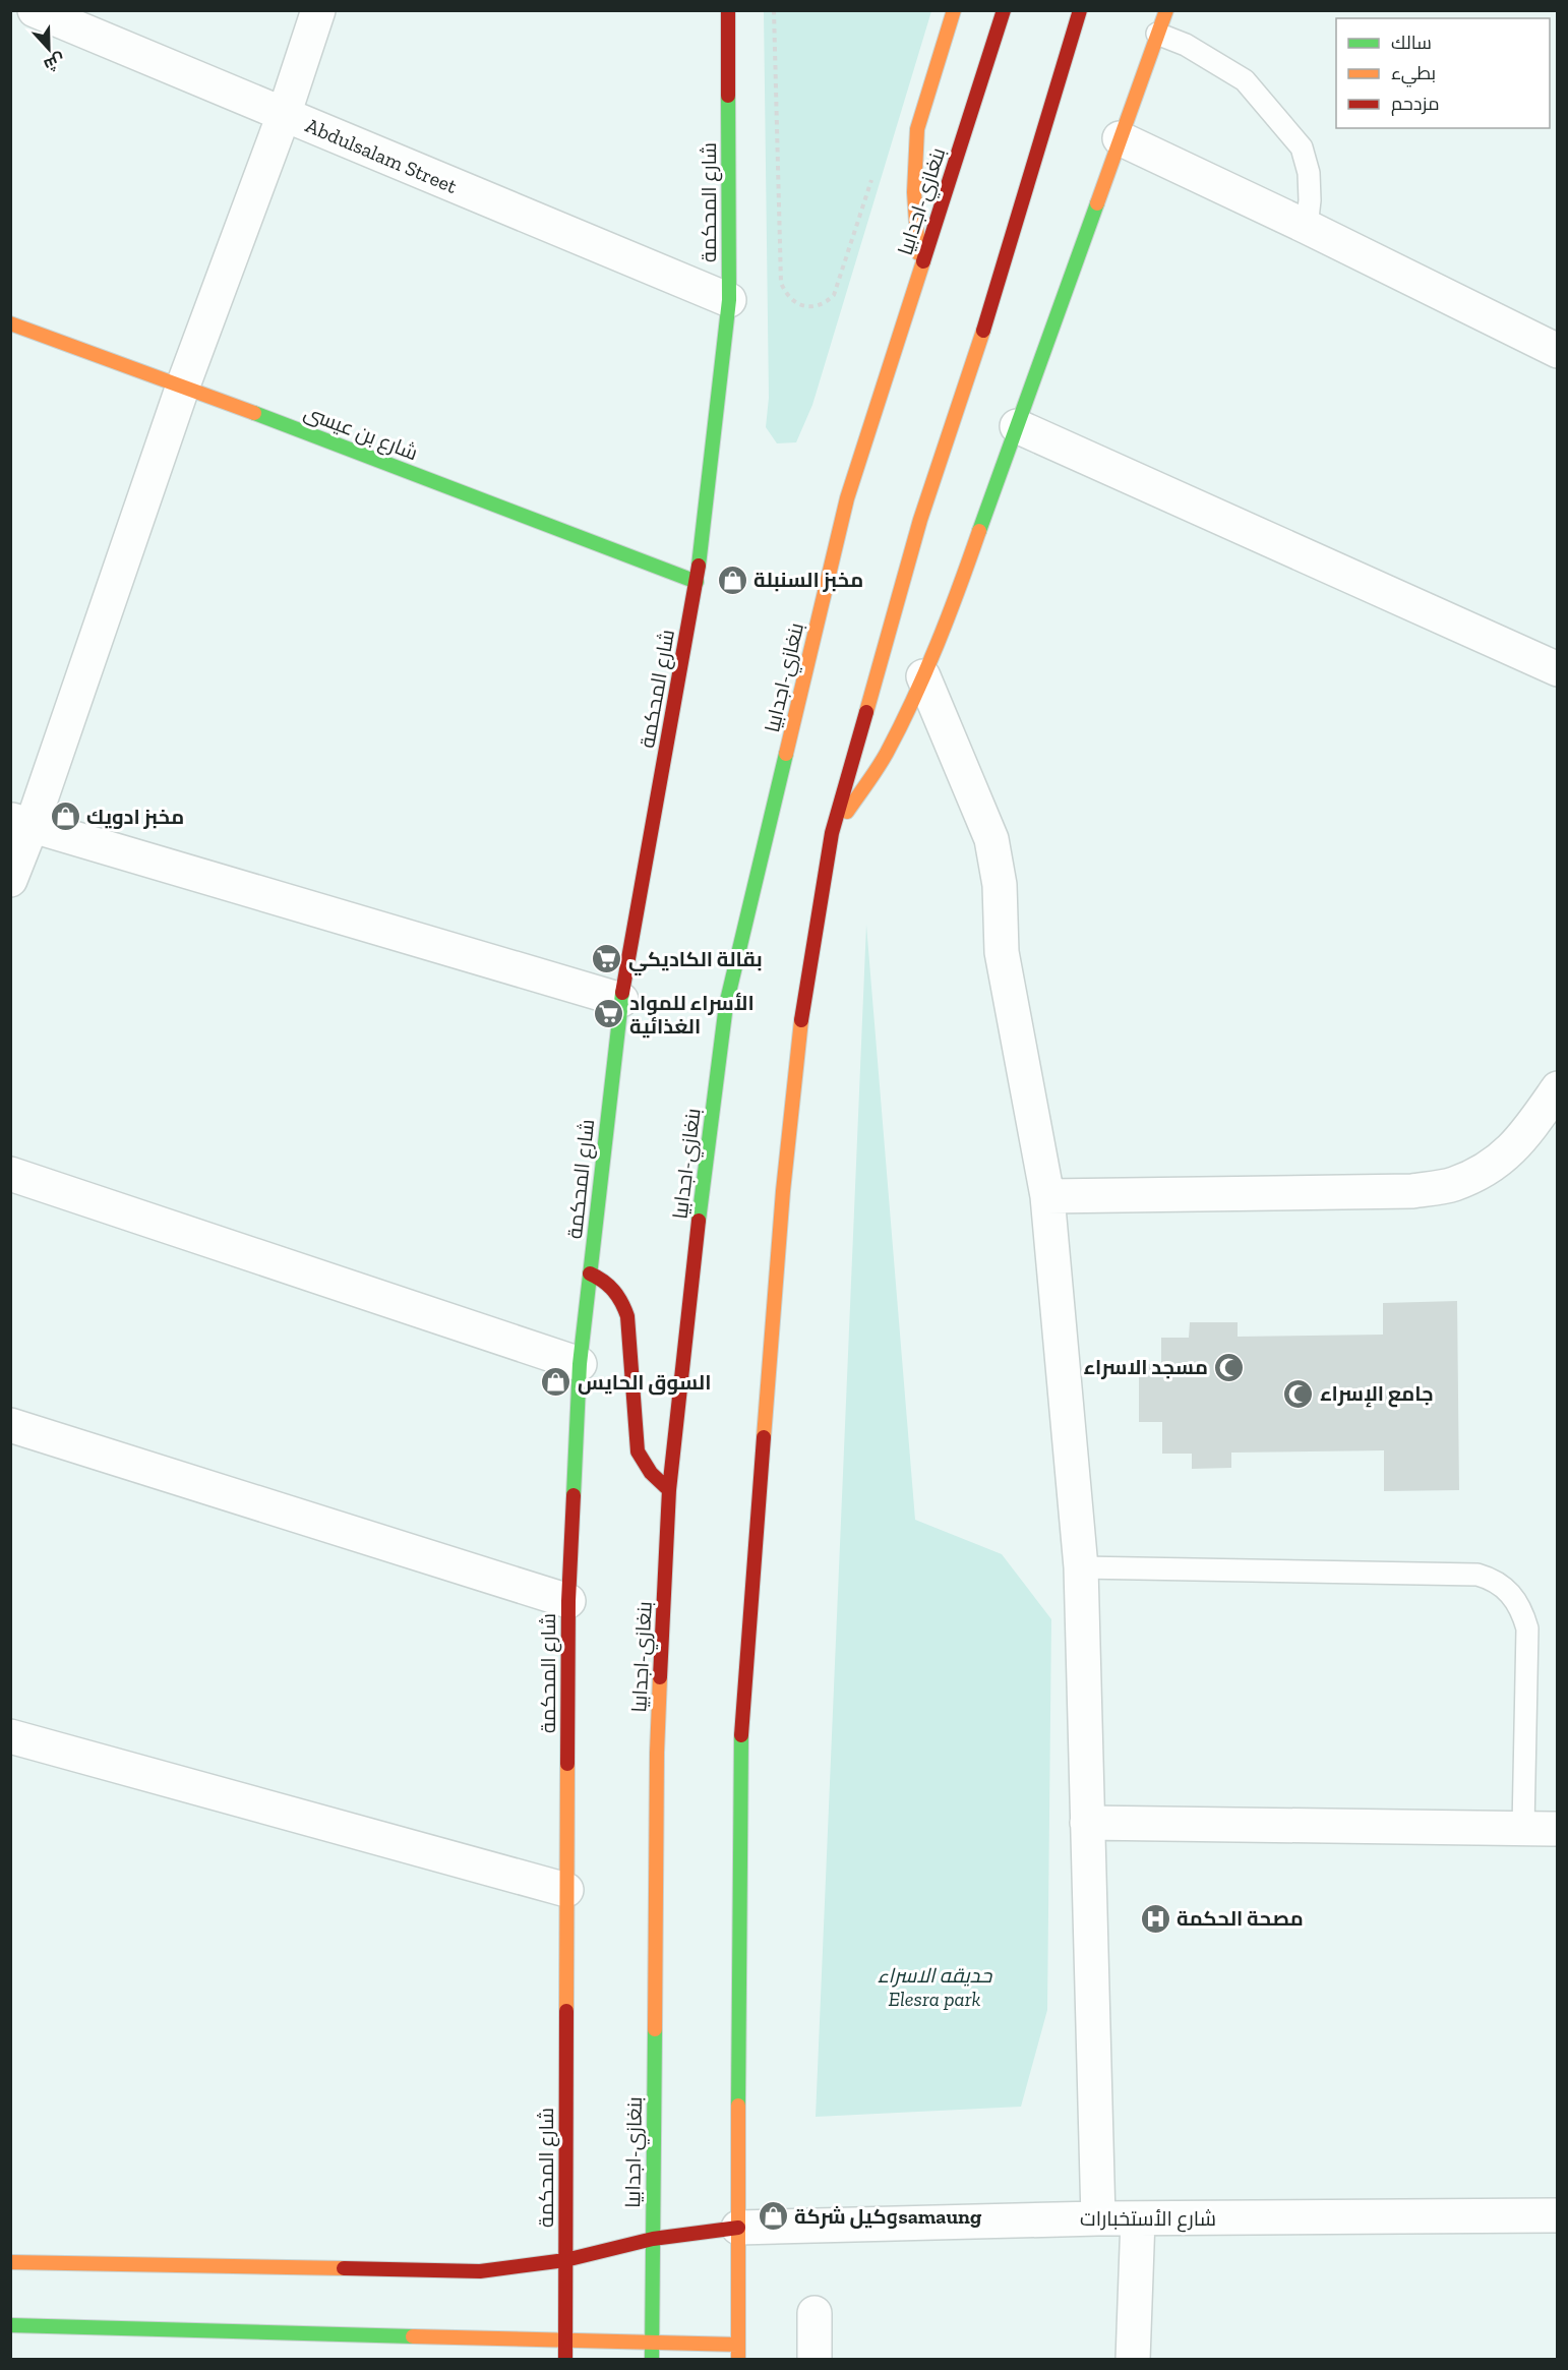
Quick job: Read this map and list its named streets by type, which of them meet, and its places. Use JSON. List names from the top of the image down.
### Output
{
  "streets": {
    "main road": ["بنغازي-اجدابيا", "شارع المحكمة", "شارع بن عيسى"],
    "street": ["Abdulsalam Street", "شارع الأستخبارات"]
  },
  "crossings": [
    ["Abdulsalam Street", "شارع المحكمة"],
    ["شارع المحكمة", "شارع بن عيسى"]
  ],
  "parks": ["حديقه الاسراء Elesra park"],
  "places": {
    "shop": [
      "مخبز السنبلة",
      "مخبز ادويك",
      "السوق الحايس",
      "وكيل شركةsamaung"
    ],
    "supermarket": ["بقالة الكاديكي", "الأسراء للمواد الغذائية"],
    "mosque": ["مسجد الاسراء", "جامع الإسراء"],
    "hospital": ["مصحة الحكمة"]
  },
  "legend": ["سالك", "بطيء", "مزدحم"],
  "north": "bottom"
}
